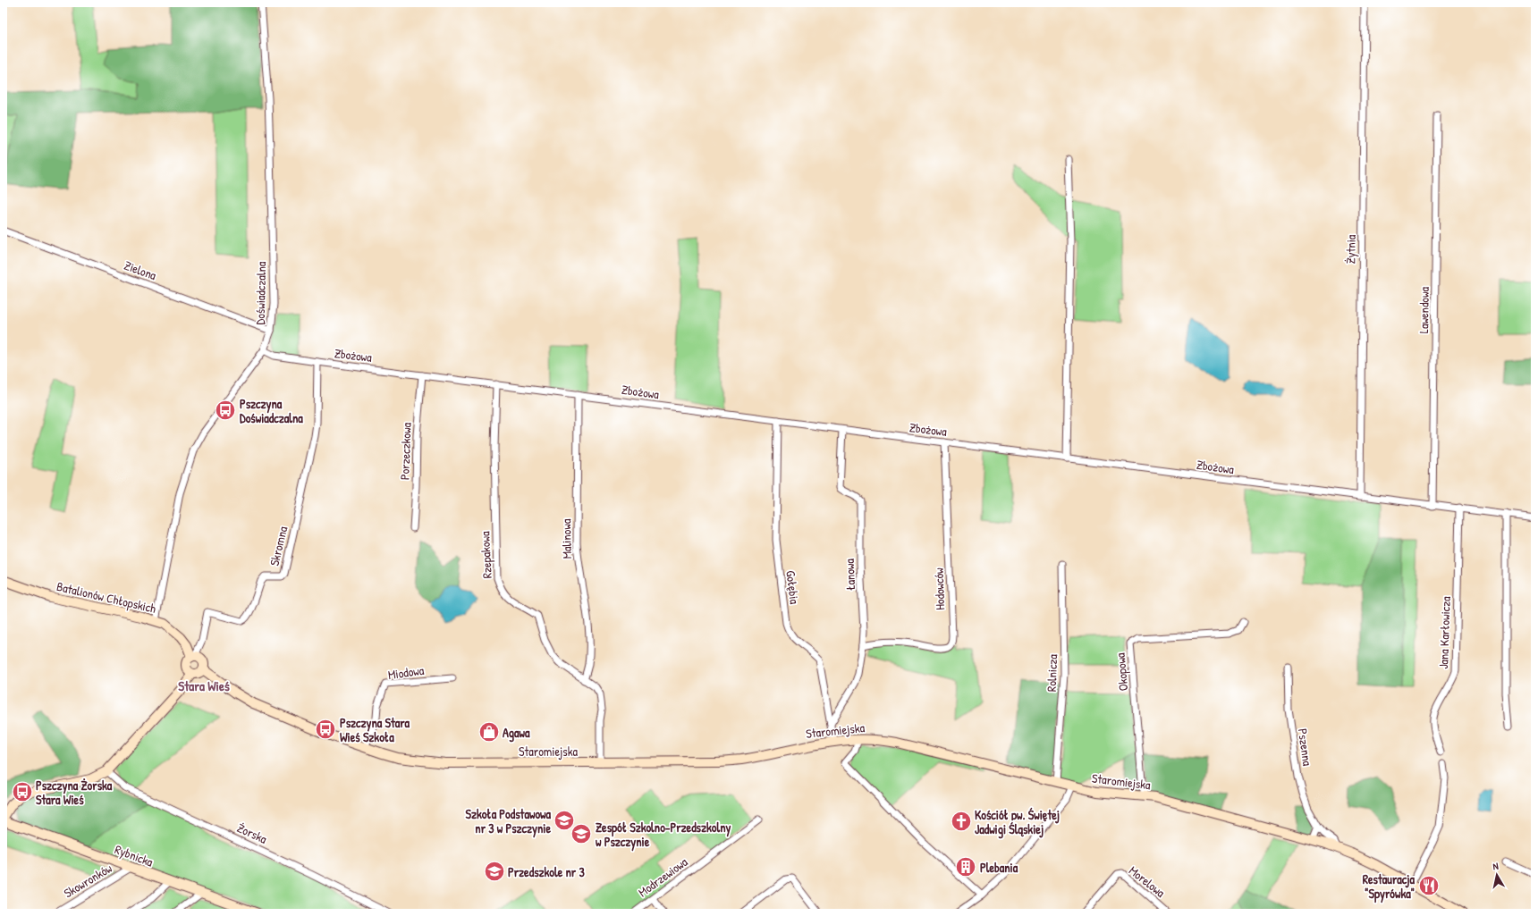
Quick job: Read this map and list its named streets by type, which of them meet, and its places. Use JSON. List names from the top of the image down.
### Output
{
  "streets": {
    "street": [
      "Żytnia",
      "Zielona",
      "Doświadczalna",
      "Lawendowa",
      "Zbożowa",
      "Porzeczkowa",
      "Malinowa",
      "Skromna",
      "Rzepakowa",
      "Łanowa",
      "Gołębia",
      "Hodowców",
      "Batalionów Chłopskich",
      "Jana Karłowicza",
      "Miodowa",
      "Okopowa",
      "Rolnicza",
      "Staromiejska",
      "Pszenna",
      "Żorska",
      "Rybnicka",
      "Modrzewiowa",
      "Skowronków",
      "Morelowa"
    ]
  },
  "crossings": [
    ["Żytnia", "Zbożowa"],
    ["Zielona", "Doświadczalna"],
    ["Doświadczalna", "Zbożowa"],
    ["Doświadczalna", "Batalionów Chłopskich"],
    ["Lawendowa", "Zbożowa"],
    ["Zbożowa", "Porzeczkowa"],
    ["Zbożowa", "Malinowa"],
    ["Zbożowa", "Skromna"],
    ["Zbożowa", "Rzepakowa"],
    ["Zbożowa", "Łanowa"],
    ["Zbożowa", "Gołębia"],
    ["Zbożowa", "Hodowców"],
    ["Zbożowa", "Jana Karłowicza"],
    ["Malinowa", "Rzepakowa"],
    ["Skromna", "Batalionów Chłopskich"],
    ["Skromna", "Staromiejska"],
    ["Rzepakowa", "Staromiejska"],
    ["Łanowa", "Gołębia"],
    ["Łanowa", "Hodowców"],
    ["Gołębia", "Staromiejska"],
    ["Batalionów Chłopskich", "Staromiejska"],
    ["Miodowa", "Staromiejska"],
    ["Okopowa", "Staromiejska"],
    ["Rolnicza", "Staromiejska"],
    ["Staromiejska", "Pszenna"],
    ["Rybnicka", "Skowronków"]
  ],
  "districts": ["Stara Wieś"],
  "places": {
    "bus stop": ["Pszczyna Doświadczalna", "Pszczyna Stara Wieś Szkoła", "Pszczyna Żorska Stara Wieś"],
    "shop": ["Agawa"],
    "school or university": ["Szkoła Podstawowa nr 3 w Pszczynie", "Zespół Szkolno-Przedszkolny w Pszczynie", "Przedszkole nr 3"],
    "church": ["Kościół pw. Świętej Jadwigi Śląskiej"],
    "building": ["Plebania"],
    "restaurant": ["Restauracja \"Spyrówka\""]
  },
  "north": "top"
}
